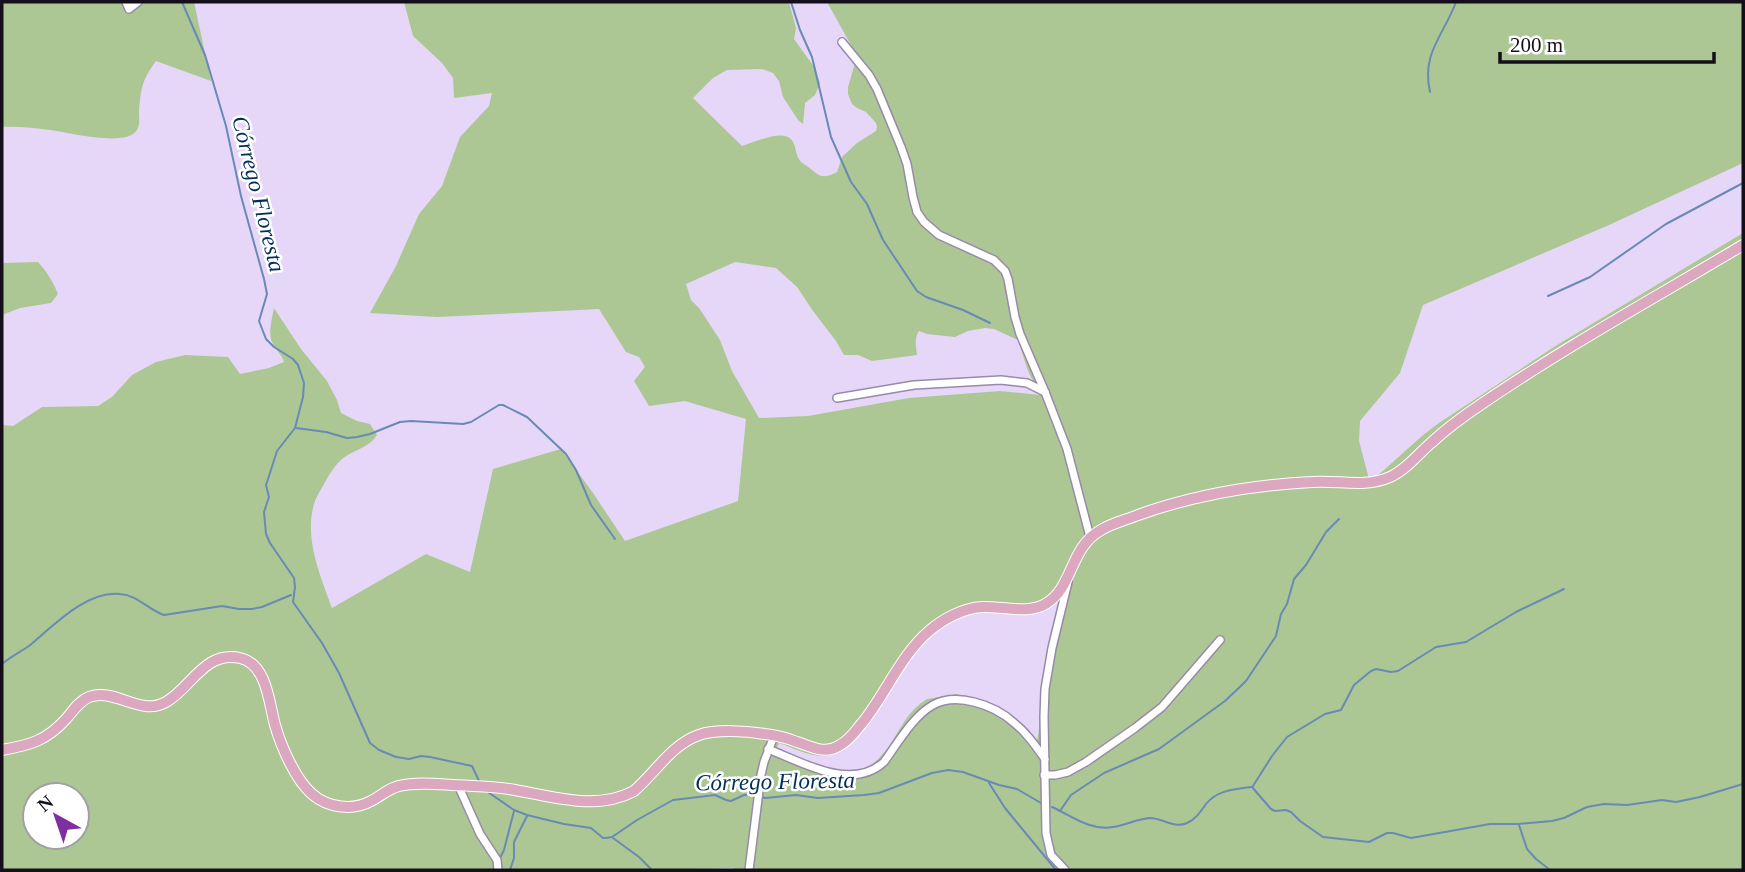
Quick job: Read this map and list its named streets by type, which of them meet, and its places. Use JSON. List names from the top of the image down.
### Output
{
  "water": ["Córrego Floresta"],
  "scale_bar": "200 m",
  "north": "top left"
}
